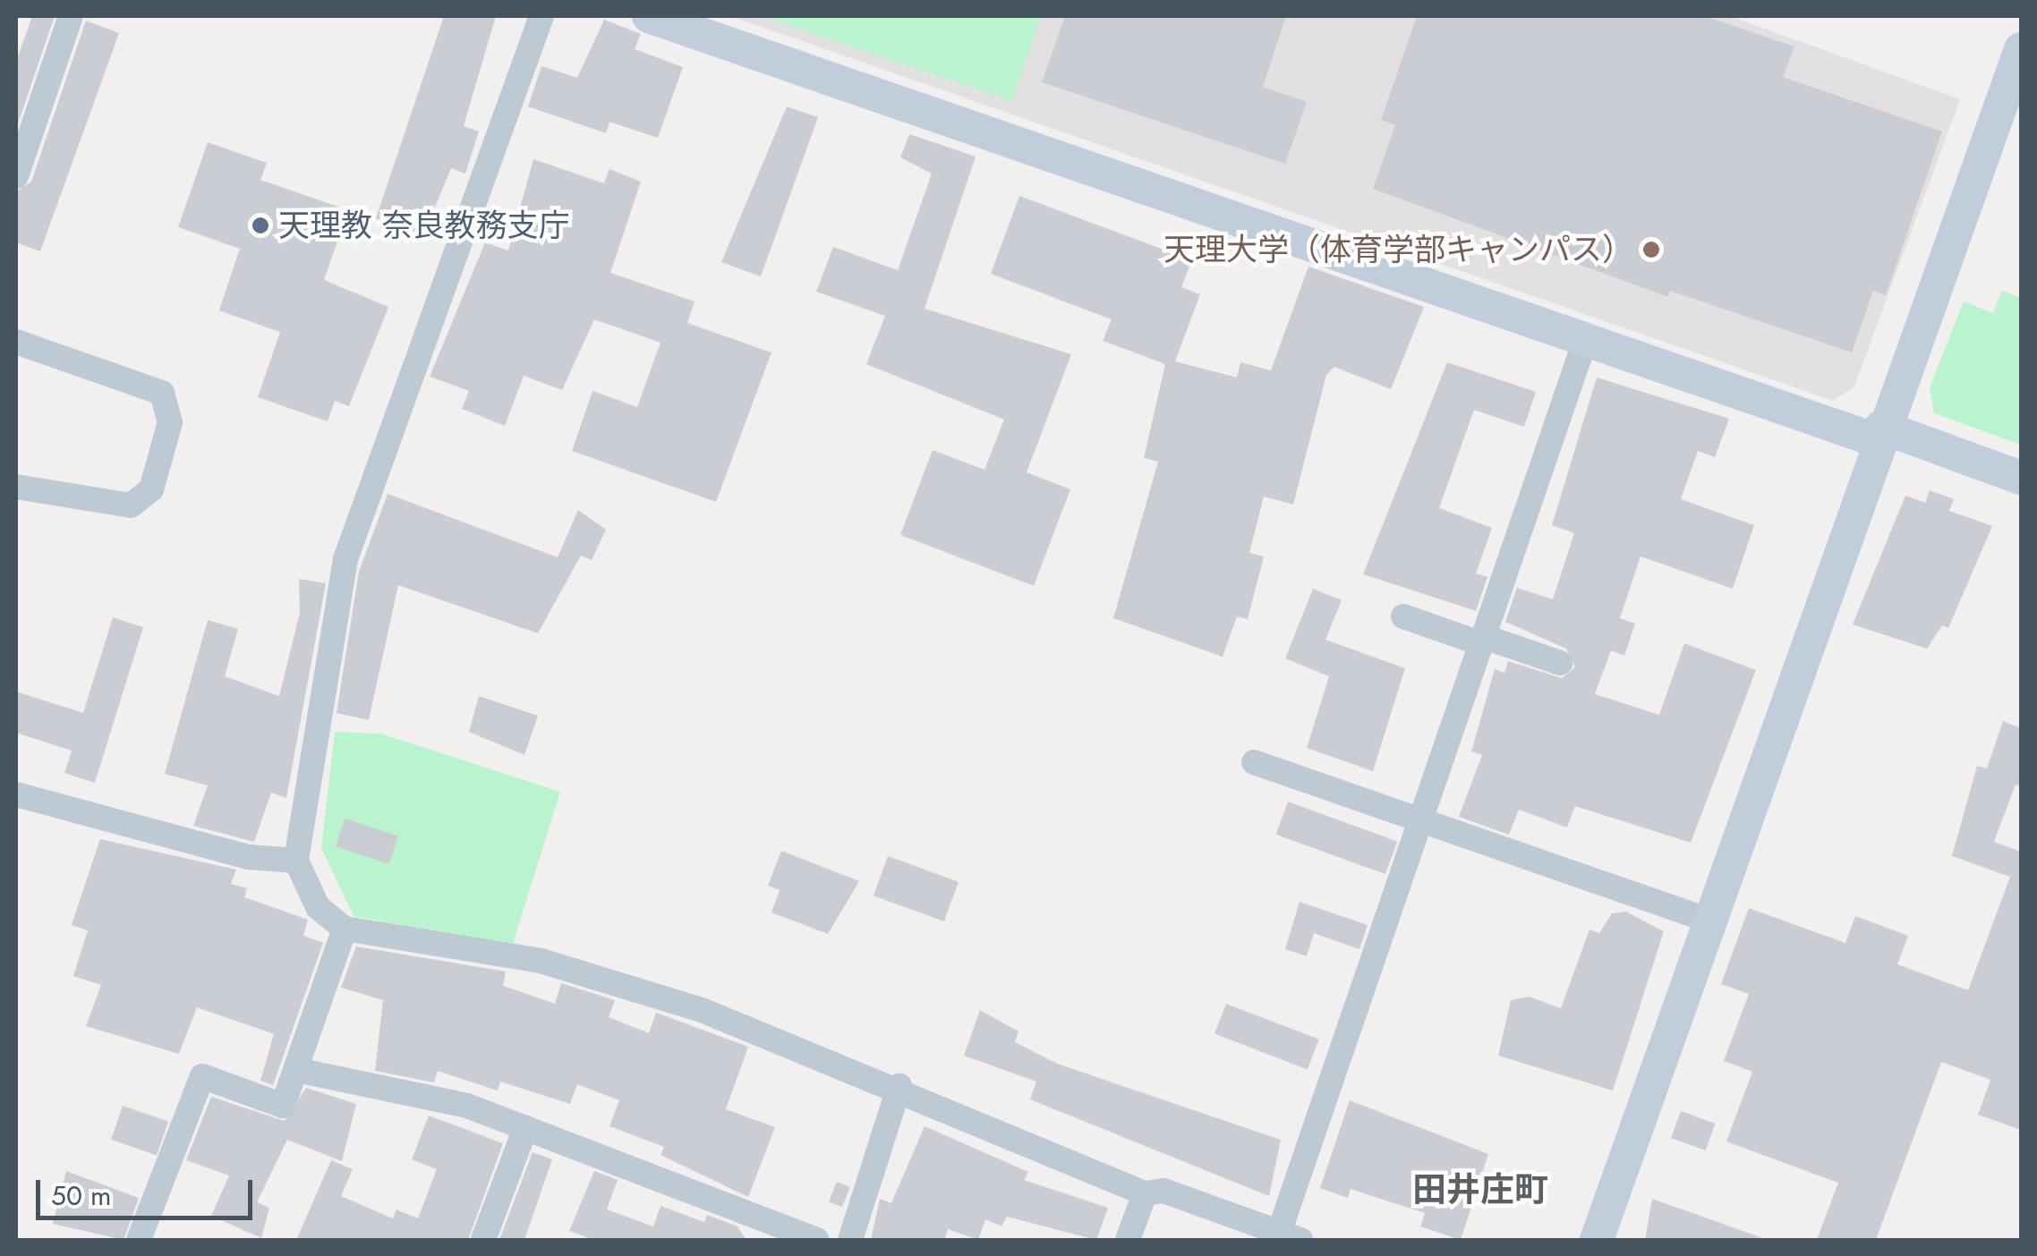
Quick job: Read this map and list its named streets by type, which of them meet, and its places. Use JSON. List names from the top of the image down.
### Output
{
  "districts": ["田井庄町"],
  "places": ["天理教 奈良教務支庁", "天理大学（体育学部キャンパス）"],
  "scale_bar": "50 m"
}
